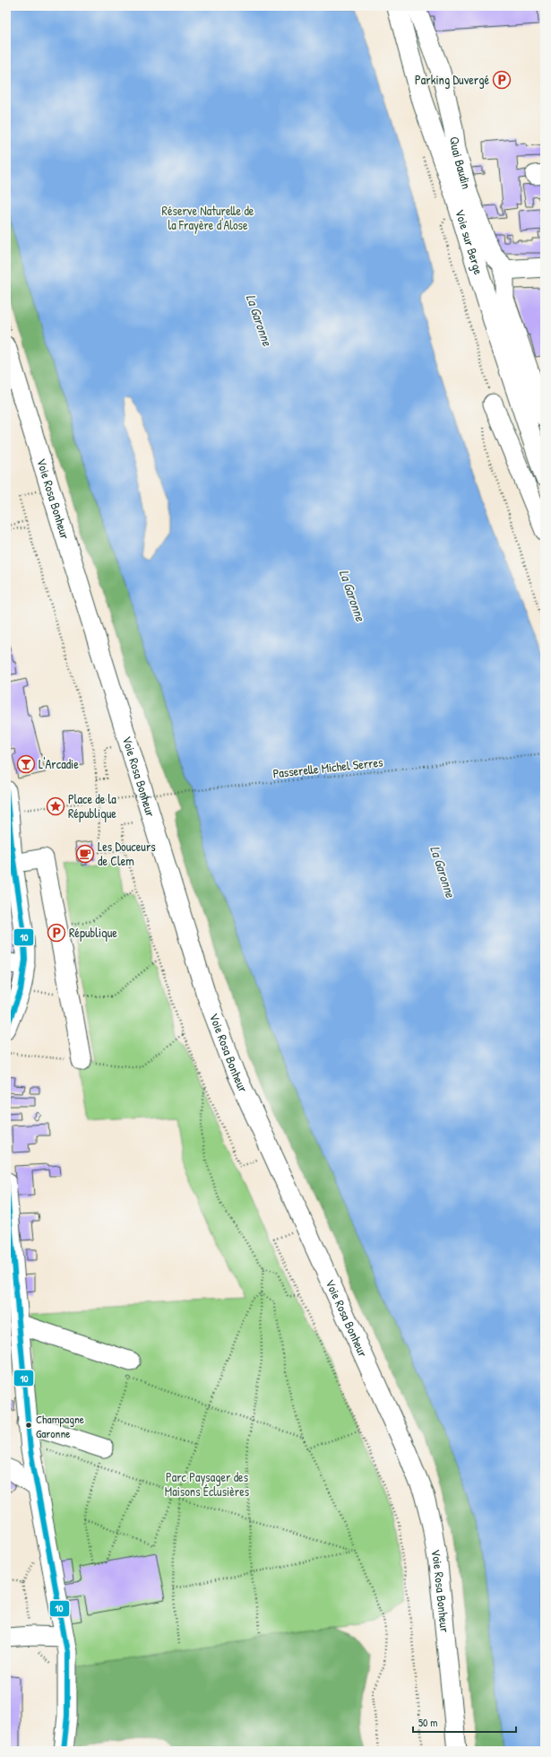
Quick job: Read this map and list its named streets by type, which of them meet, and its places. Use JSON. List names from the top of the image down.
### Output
{
  "streets": {
    "main road": ["Voie sur Berge"],
    "street": ["Quai Baudin", "Voie Rosa Bonheur"],
    "path": ["Passerelle Michel Serres"]
  },
  "water": ["La Garonne"],
  "parks": ["Réserve Naturelle de la Frayère d'Alose", "Parc Paysager des Maisons Éclusières"],
  "places": {
    "parking": ["Parking Duvergé", "République"],
    "bar": ["L'Arcadie"],
    "place": ["Place de la République"],
    "cafe": ["Les Douceurs de Clem"],
    "other": ["Champagne Garonne"]
  },
  "lines": ["transit line 10"],
  "scale_bar": "50 m"
}
